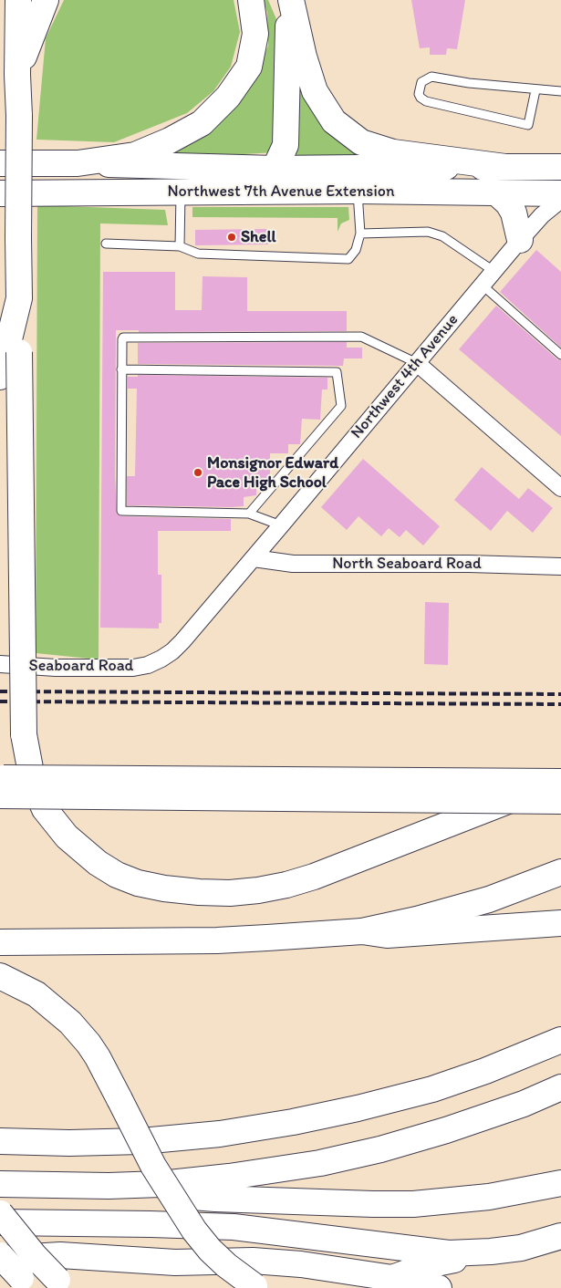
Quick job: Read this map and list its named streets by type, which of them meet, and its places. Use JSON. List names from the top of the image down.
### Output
{
  "streets": {
    "main road": ["Northwest 7th Avenue Extension"],
    "street": ["Northwest 4th Avenue", "North Seaboard Road", "Seaboard Road"]
  },
  "crossings": [
    ["Northwest 4th Avenue", "North Seaboard Road"],
    ["Northwest 4th Avenue", "Seaboard Road"],
    ["North Seaboard Road", "Seaboard Road"]
  ],
  "places": ["Shell", "Monsignor Edward Pace High School"]
}
